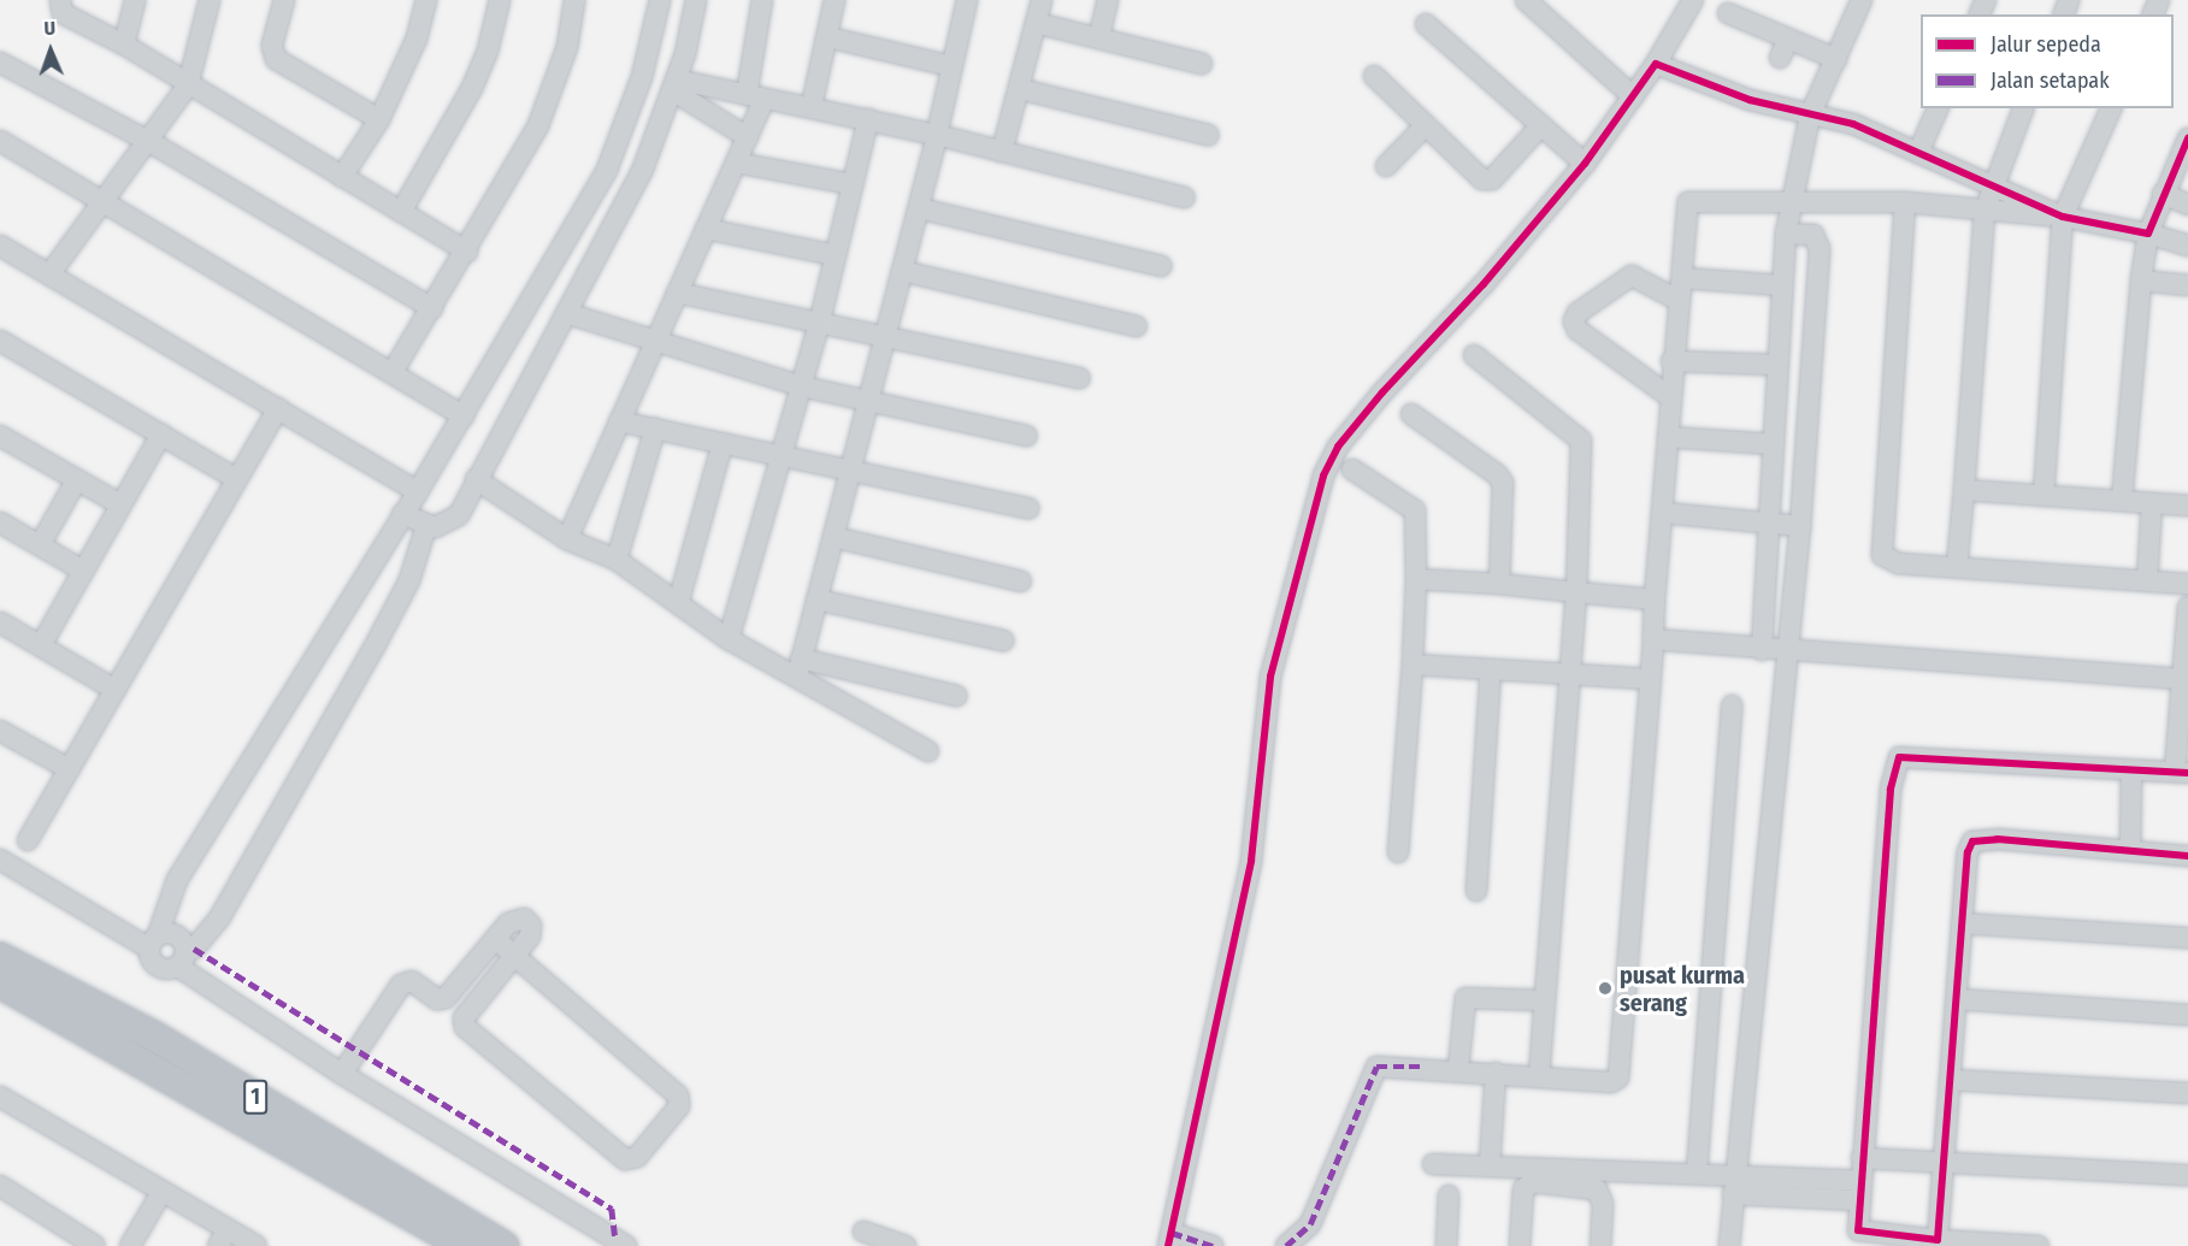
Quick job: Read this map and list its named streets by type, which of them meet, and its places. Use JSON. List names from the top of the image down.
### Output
{
  "streets": {
    "highway": ["1"]
  },
  "places": ["pusat kurma serang"],
  "legend": ["Jalur sepeda", "Jalan setapak"],
  "north": "top"
}
